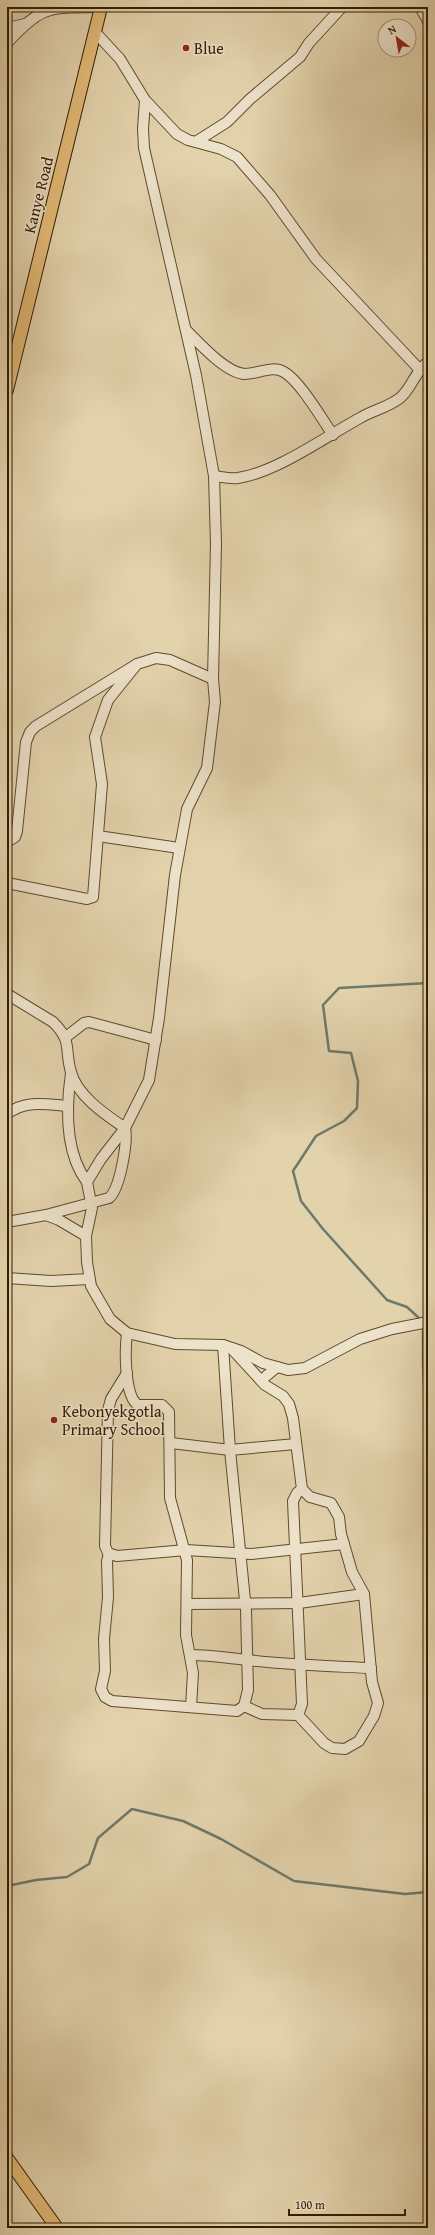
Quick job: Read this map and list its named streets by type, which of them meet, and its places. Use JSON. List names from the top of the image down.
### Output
{
  "streets": {
    "main road": ["Kanye Road"]
  },
  "places": ["Blue", "Kebonyekgotla Primary School"],
  "scale_bar": "100 m",
  "north": "top left"
}
